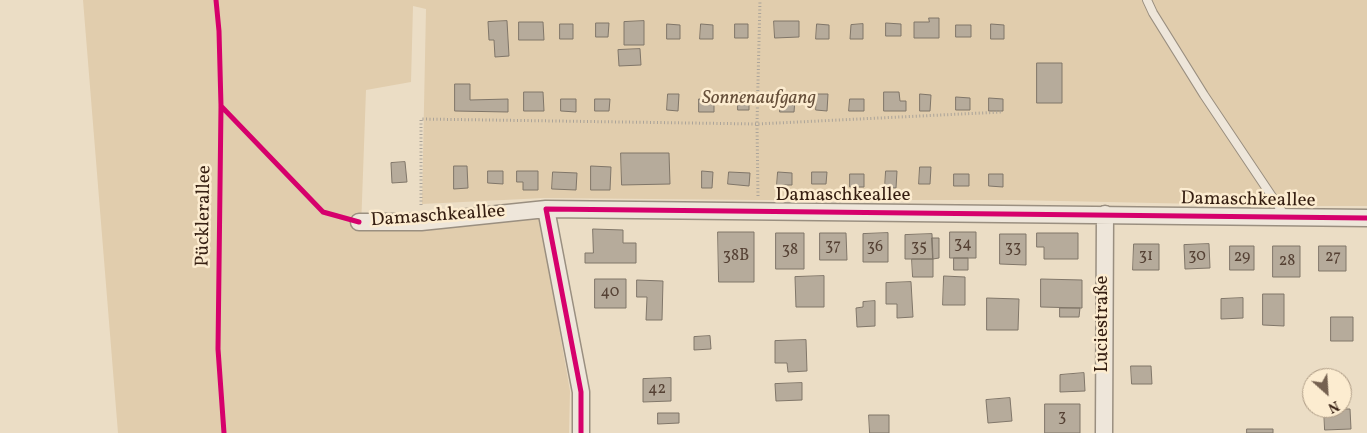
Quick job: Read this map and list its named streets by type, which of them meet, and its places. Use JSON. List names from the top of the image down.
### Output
{
  "streets": {
    "street": ["Damaschkeallee", "Luciestraße"],
    "cycle path": ["Pücklerallee"]
  },
  "crossings": [
    ["Damaschkeallee", "Luciestraße"]
  ],
  "parks": ["Sonnenaufgang"],
  "house_numbers": [
    "34",
    "37",
    "36",
    "35",
    "33",
    "38",
    "38B",
    "31",
    "30",
    "29",
    "27",
    "28",
    "40",
    "42",
    "3"
  ],
  "north": "bottom right"
}
